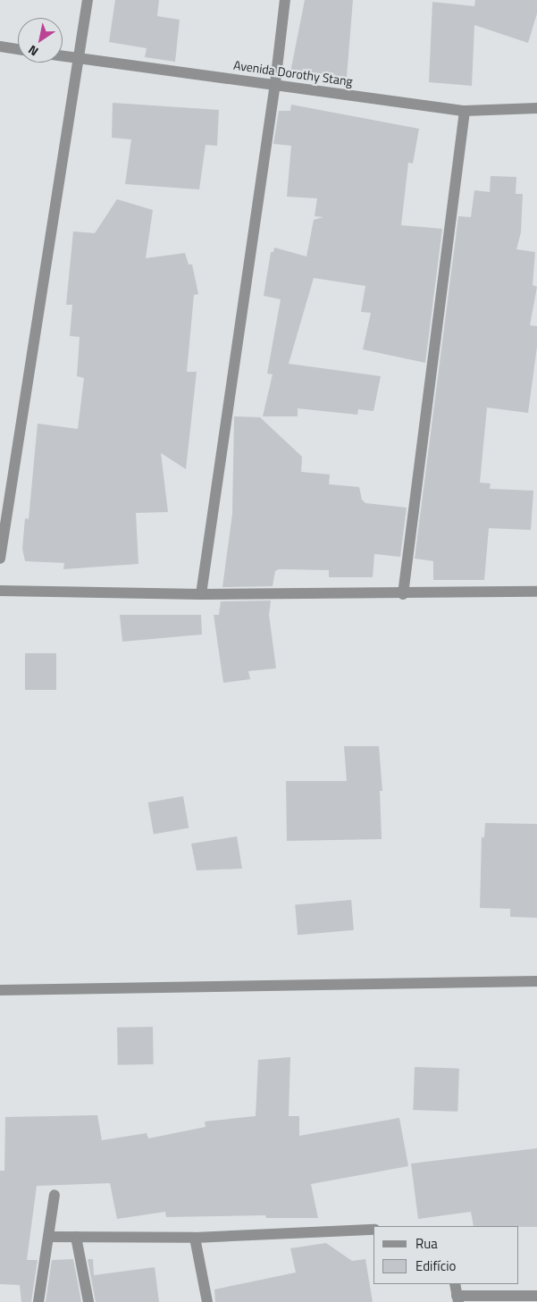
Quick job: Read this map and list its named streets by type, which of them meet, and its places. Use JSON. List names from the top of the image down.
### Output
{
  "streets": {
    "street": ["Avenida Dorothy Stang"]
  },
  "legend": ["Rua", "Edifício"],
  "north": "bottom left"
}
